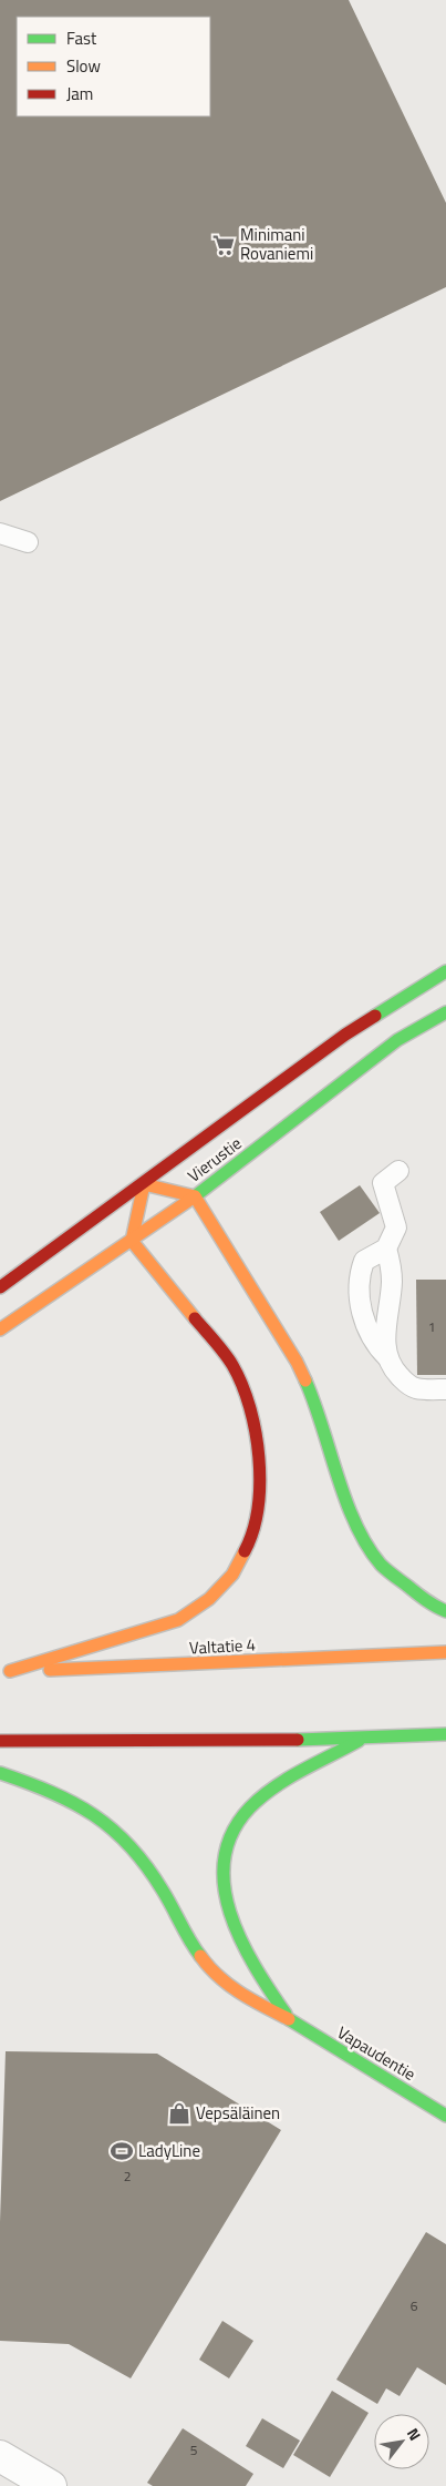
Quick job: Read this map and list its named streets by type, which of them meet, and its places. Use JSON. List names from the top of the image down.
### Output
{
  "streets": {
    "main road": ["Vierustie", "Valtatie 4", "Vapaudentie"]
  },
  "places": {
    "supermarket": ["Minimani Rovaniemi"],
    "shop": ["Vepsäläinen"],
    "sports": ["LadyLine"]
  },
  "house_numbers": [
    "1",
    "2",
    "6",
    "5"
  ],
  "legend": ["Fast", "Slow", "Jam"],
  "north": "top right"
}
